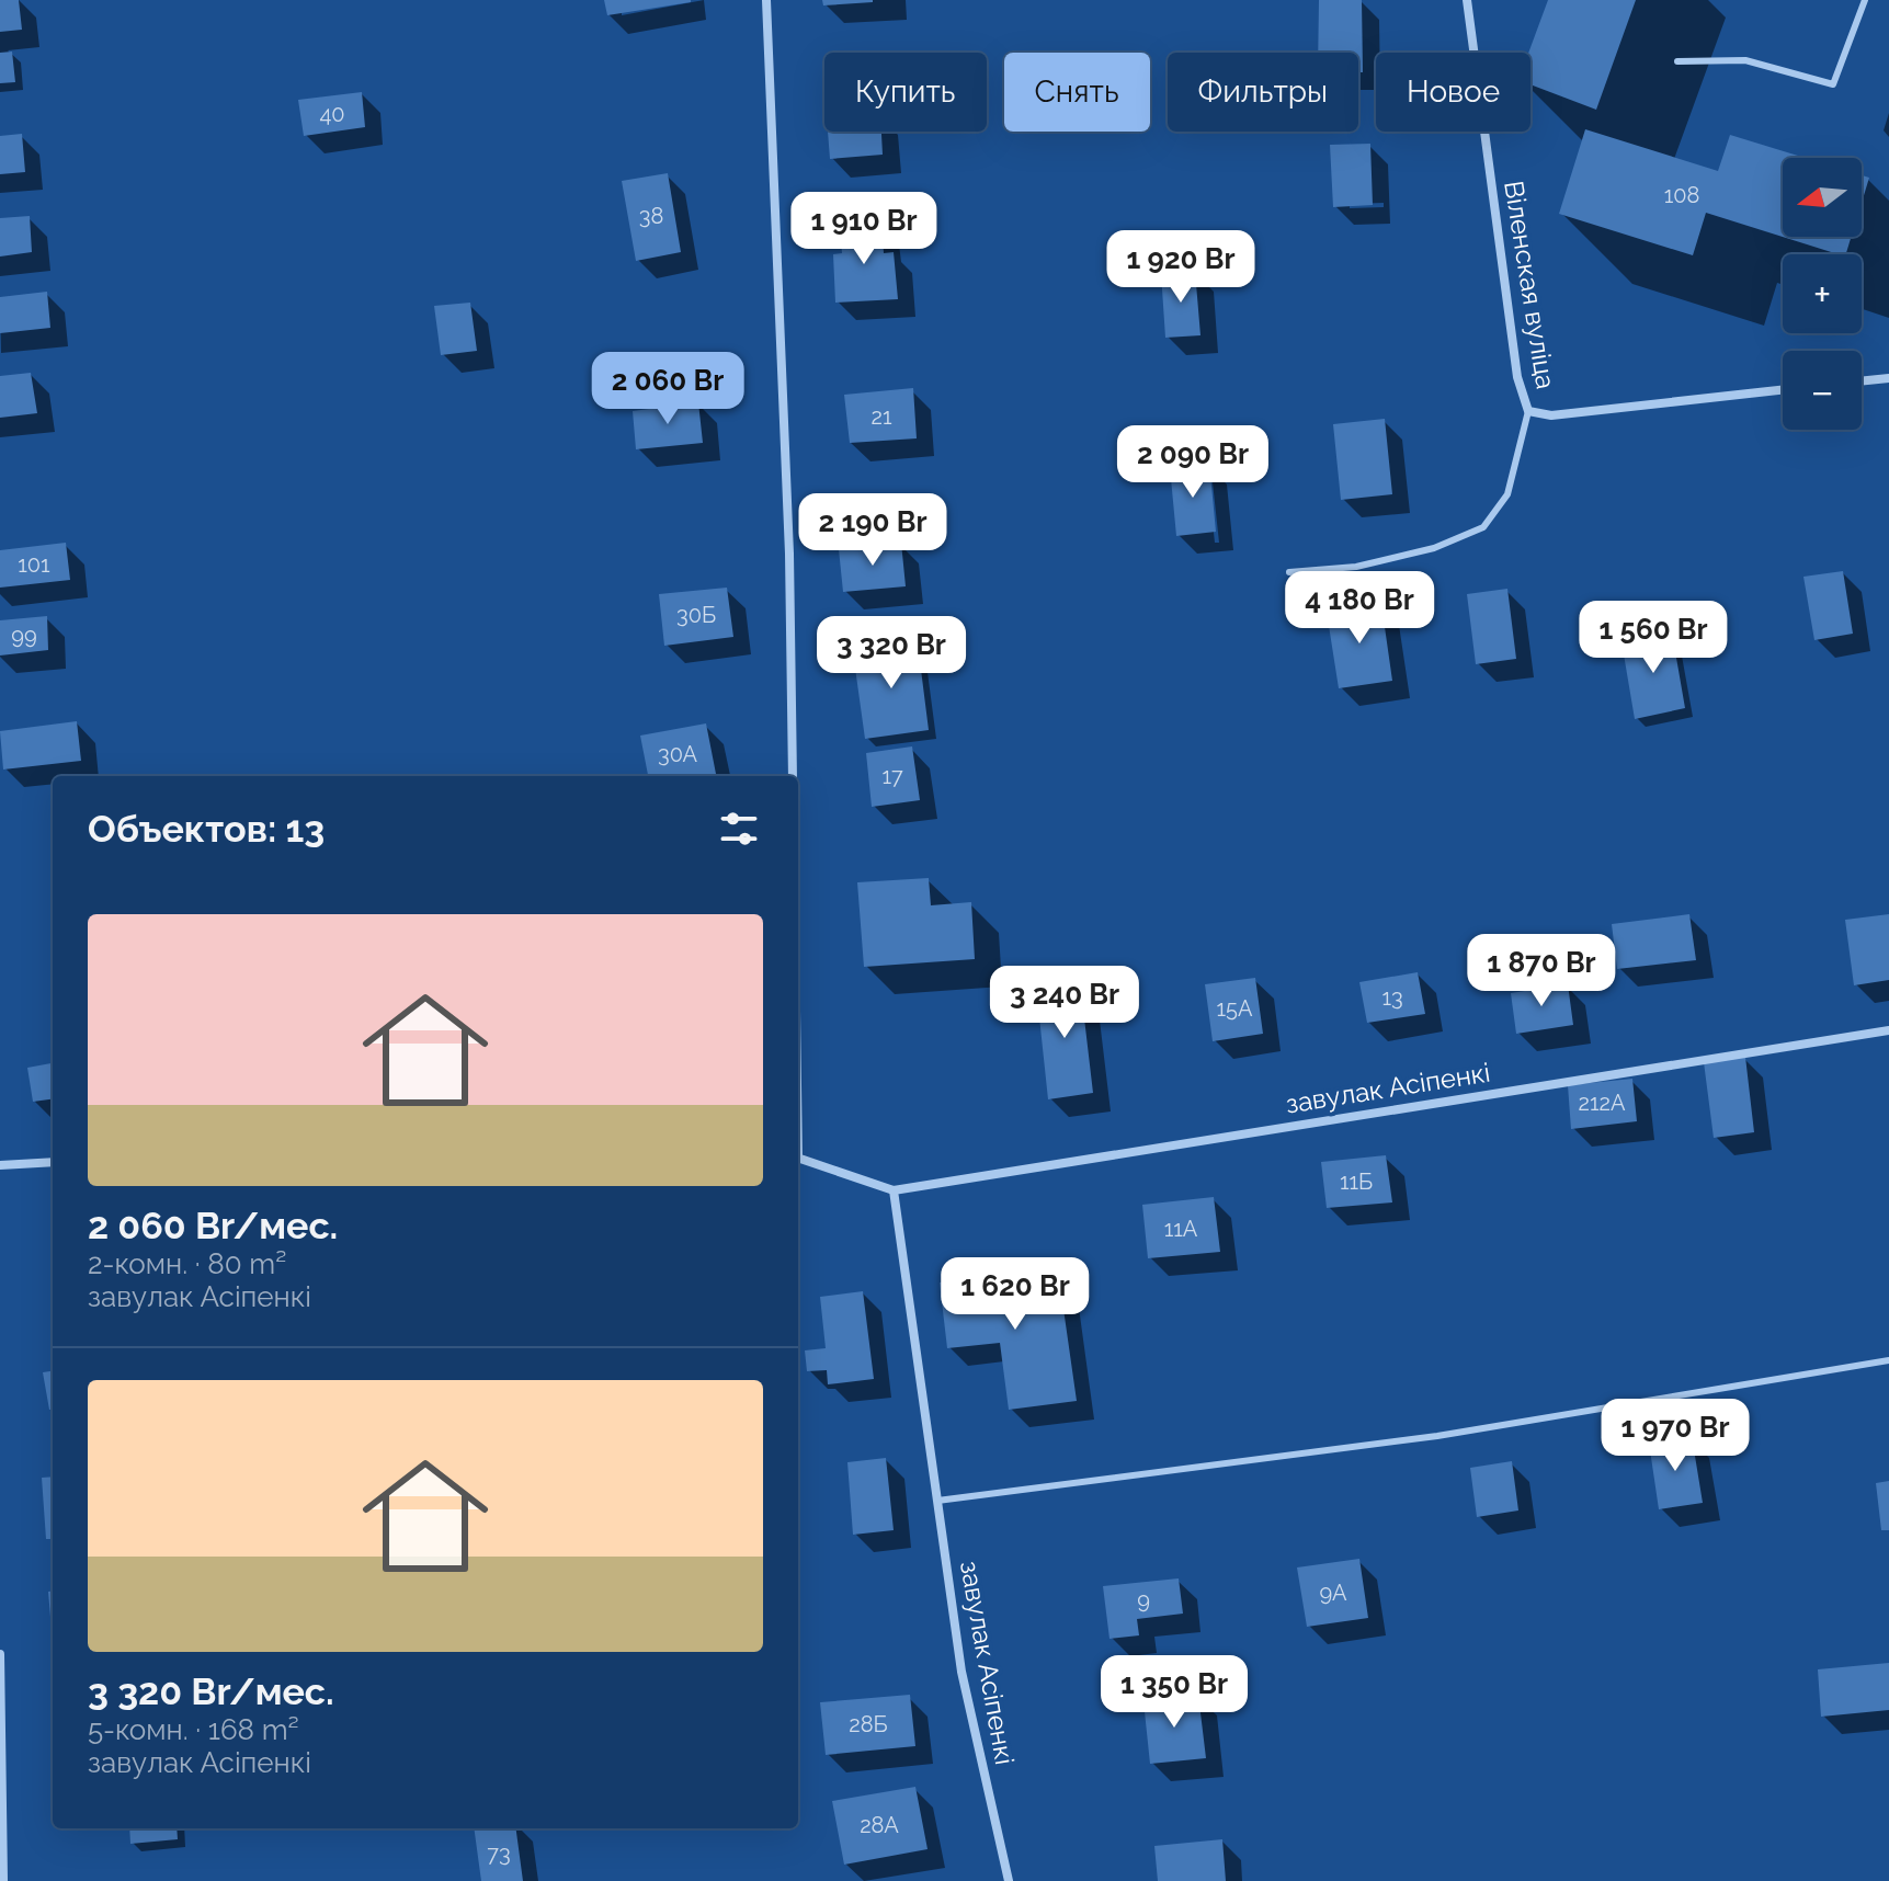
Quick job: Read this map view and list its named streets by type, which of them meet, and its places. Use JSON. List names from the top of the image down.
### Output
{
  "streets": {
    "street": ["Віленская вуліца", "завулак Асіпенкі"]
  },
  "house_numbers": [
    "40",
    "108",
    "38",
    "21",
    "101",
    "30Б",
    "99",
    "30А",
    "17",
    "13",
    "15А",
    "212А",
    "11Б",
    "11А",
    "9А",
    "9",
    "28Б",
    "28А",
    "73"
  ],
  "north": "left",
  "page": {
    "chip": [
      "Купить",
      "Снять",
      "Фильтры",
      "Новое"
    ],
    "map_buttons": ["+", "−"],
    "price": [
      "1 910 Br",
      "1 920 Br",
      "2 060 Br",
      "2 090 Br",
      "2 190 Br",
      "4 180 Br",
      "1 560 Br",
      "3 320 Br",
      "1 870 Br",
      "3 240 Br",
      "1 620 Br",
      "1 970 Br",
      "1 350 Br"
    ],
    "heading": "Объектов: 13",
    "list": [
      {
        "name": "2 060 Br/мес.",
        "note": "2-комн. · 80 m² · завулак Асіпенкі"
      },
      {
        "name": "3 320 Br/мес.",
        "note": "5-комн. · 168 m² · завулак Асіпенкі"
      }
    ]
  }
}
